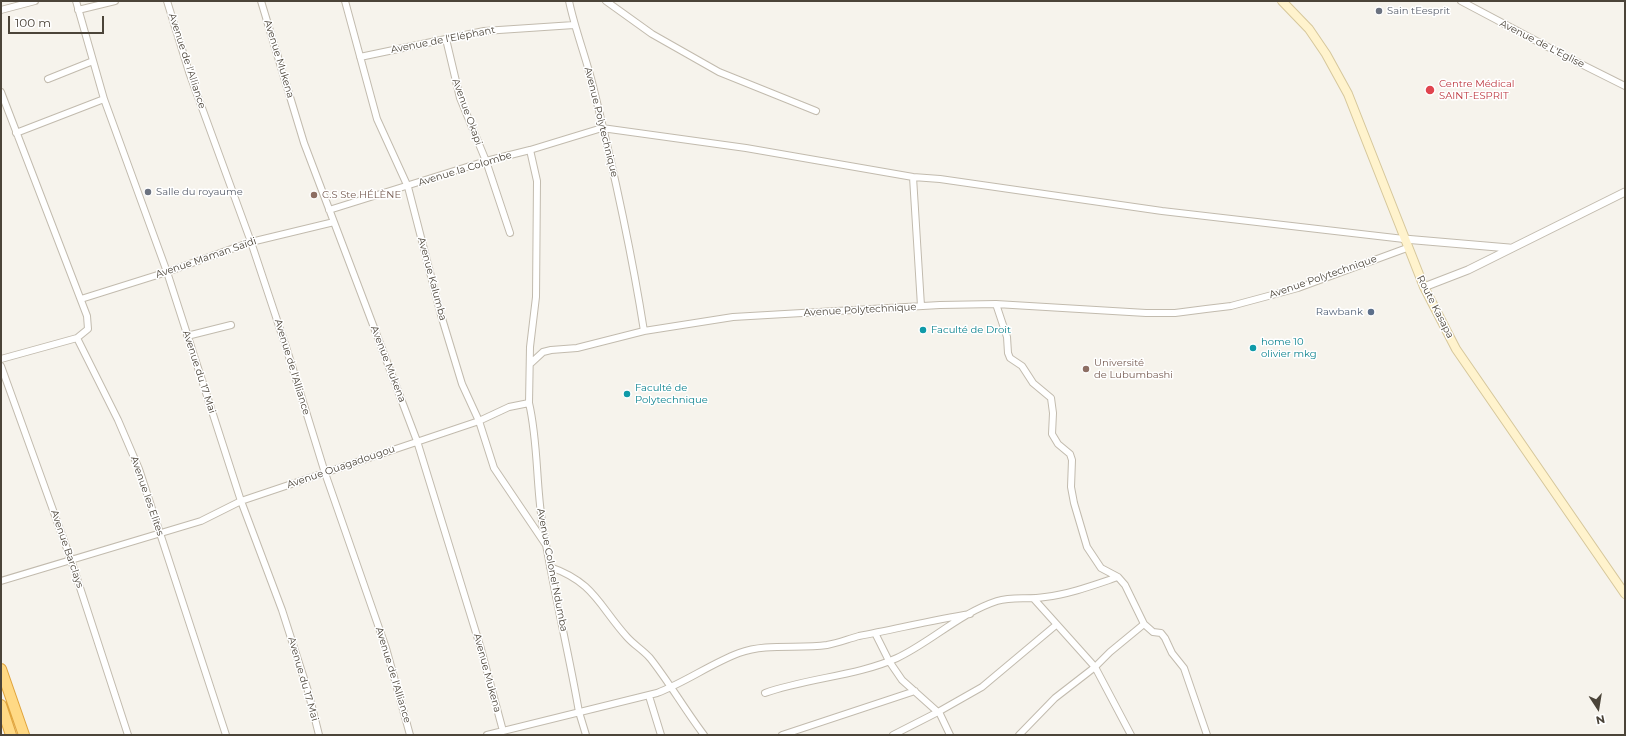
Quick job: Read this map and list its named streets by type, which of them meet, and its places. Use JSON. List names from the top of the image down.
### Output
{
  "streets": {
    "main road": ["Route Kasapa"],
    "street": [
      "Avenue de l'Eléphant",
      "Avenue de L'Eglise",
      "Avenue Mukena",
      "Avenue de l'Alliance",
      "Avenue Okapi",
      "Avenue Polytechnique",
      "Avenue la Colombe",
      "Avenue Maman Saïdi",
      "Avenue Kalumba",
      "Avenue du 17 Mai",
      "Avenue Ouagadougou",
      "Avenue les Elites",
      "Avenue Barclays",
      "Avenue Colonel Ndumba"
    ]
  },
  "crossings": [
    ["Avenue de l'Eléphant", "Avenue Okapi"],
    ["Avenue de l'Eléphant", "Avenue Polytechnique"],
    ["Avenue de l'Eléphant", "Avenue Kalumba"],
    ["Avenue Mukena", "Avenue la Colombe"],
    ["Avenue Mukena", "Avenue Maman Saïdi"],
    ["Avenue Mukena", "Avenue Ouagadougou"],
    ["Avenue de l'Alliance", "Avenue Maman Saïdi"],
    ["Avenue de l'Alliance", "Avenue Ouagadougou"],
    ["Avenue Okapi", "Avenue la Colombe"],
    ["Avenue Polytechnique", "Avenue la Colombe"],
    ["Avenue Polytechnique", "Route Kasapa"],
    ["Avenue la Colombe", "Avenue Kalumba"],
    ["Avenue Maman Saïdi", "Avenue du 17 Mai"],
    ["Avenue Kalumba", "Avenue Ouagadougou"],
    ["Avenue Kalumba", "Avenue Colonel Ndumba"],
    ["Avenue du 17 Mai", "Avenue Ouagadougou"],
    ["Avenue Ouagadougou", "Avenue les Elites"],
    ["Avenue Ouagadougou", "Avenue Barclays"],
    ["Avenue Ouagadougou", "Avenue Colonel Ndumba"]
  ],
  "places": [
    "Sain tEesprit",
    "Centre Médical SAINT-ESPRIT",
    "Salle du royaume",
    "C.S Ste HÉLÈNE",
    "Rawbank",
    "Faculté de Droit",
    "home 10 olivier mkg",
    "Université de Lubumbashi",
    "Faculté de Polytechnique"
  ],
  "scale_bar": "100 m",
  "north": "bottom"
}
